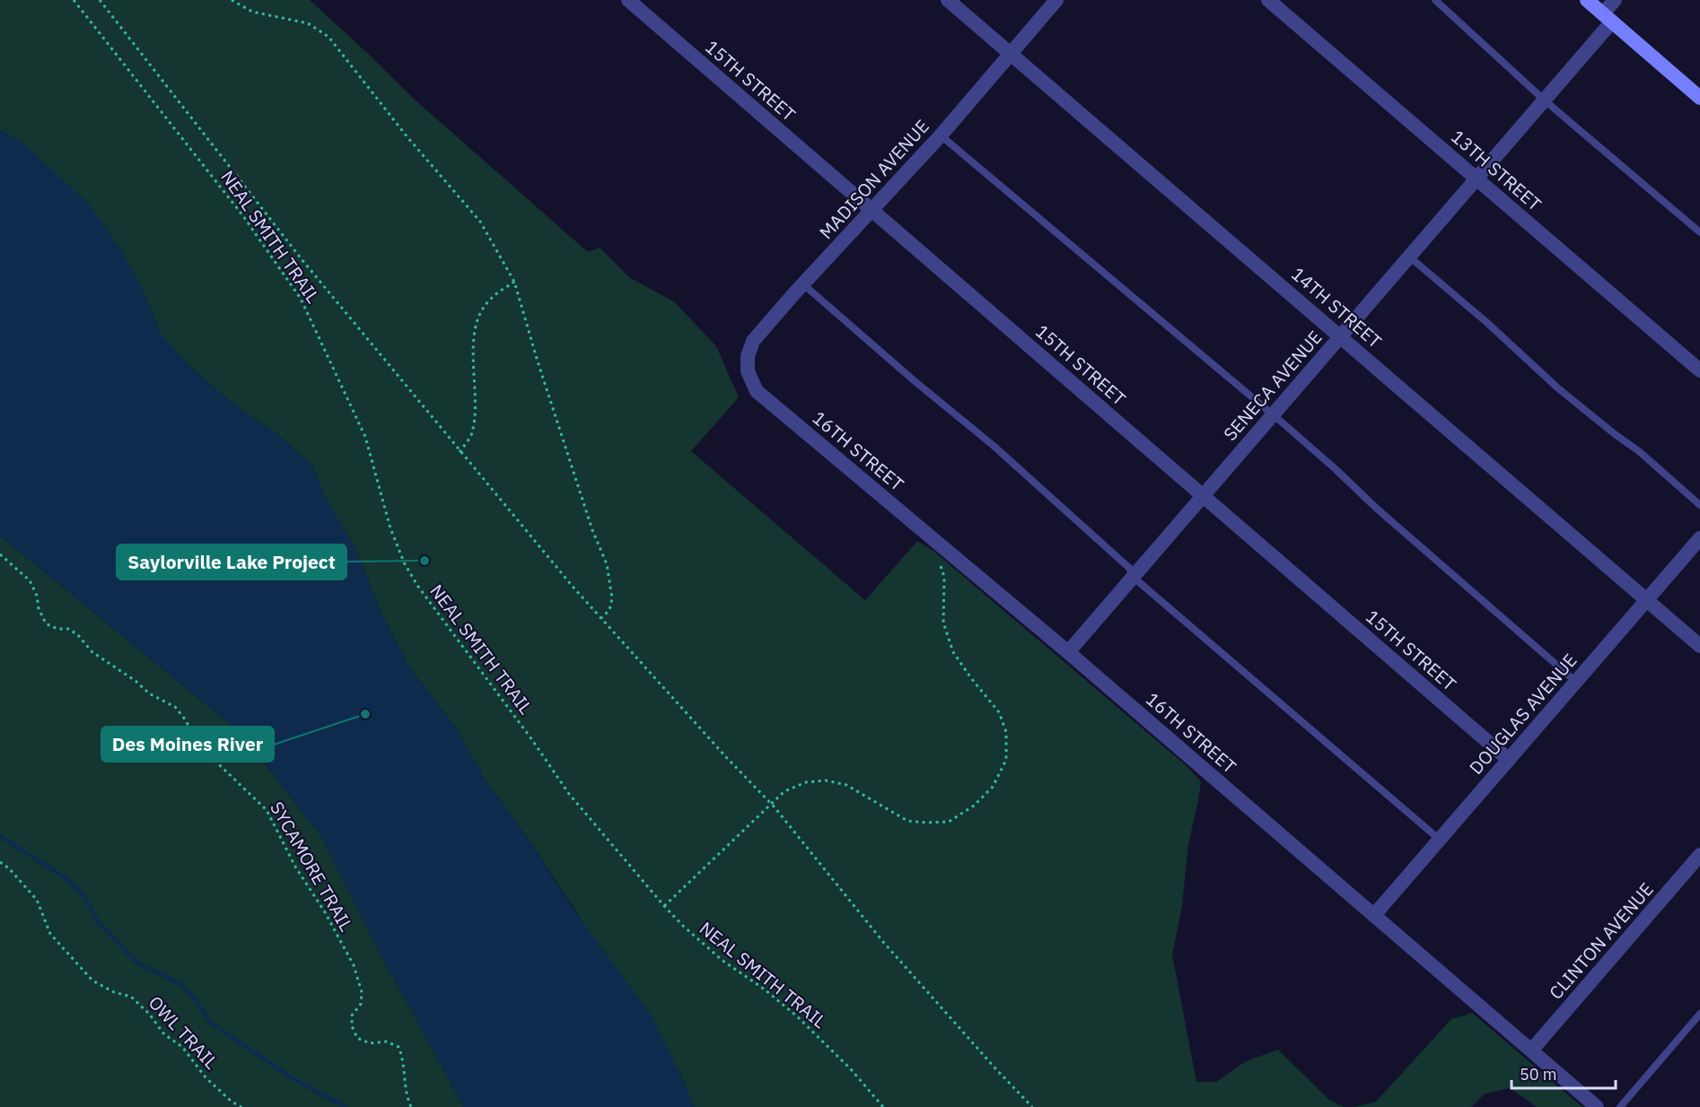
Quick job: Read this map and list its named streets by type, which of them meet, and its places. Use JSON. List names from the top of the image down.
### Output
{
  "streets": {
    "street": [
      "15TH STREET",
      "13TH STREET",
      "MADISON AVENUE",
      "14TH STREET",
      "SENECA AVENUE",
      "16TH STREET",
      "DOUGLAS AVENUE",
      "CLINTON AVENUE"
    ],
    "path": ["NEAL SMITH TRAIL", "SYCAMORE TRAIL", "OWL TRAIL"]
  },
  "crossings": [
    ["15TH STREET", "MADISON AVENUE"],
    ["15TH STREET", "SENECA AVENUE"],
    ["15TH STREET", "DOUGLAS AVENUE"],
    ["13TH STREET", "SENECA AVENUE"],
    ["MADISON AVENUE", "14TH STREET"],
    ["MADISON AVENUE", "16TH STREET"],
    ["14TH STREET", "SENECA AVENUE"],
    ["14TH STREET", "DOUGLAS AVENUE"],
    ["SENECA AVENUE", "16TH STREET"],
    ["16TH STREET", "DOUGLAS AVENUE"],
    ["16TH STREET", "CLINTON AVENUE"]
  ],
  "places": ["Saylorville Lake Project", "Des Moines River"],
  "scale_bar": "50 m"
}
